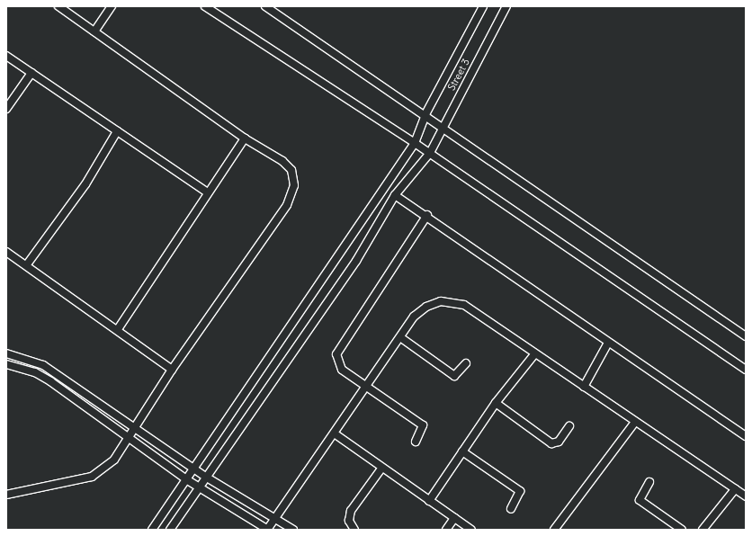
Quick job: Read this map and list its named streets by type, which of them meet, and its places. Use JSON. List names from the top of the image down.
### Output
{
  "streets": {
    "street": ["Street 3"]
  }
}
